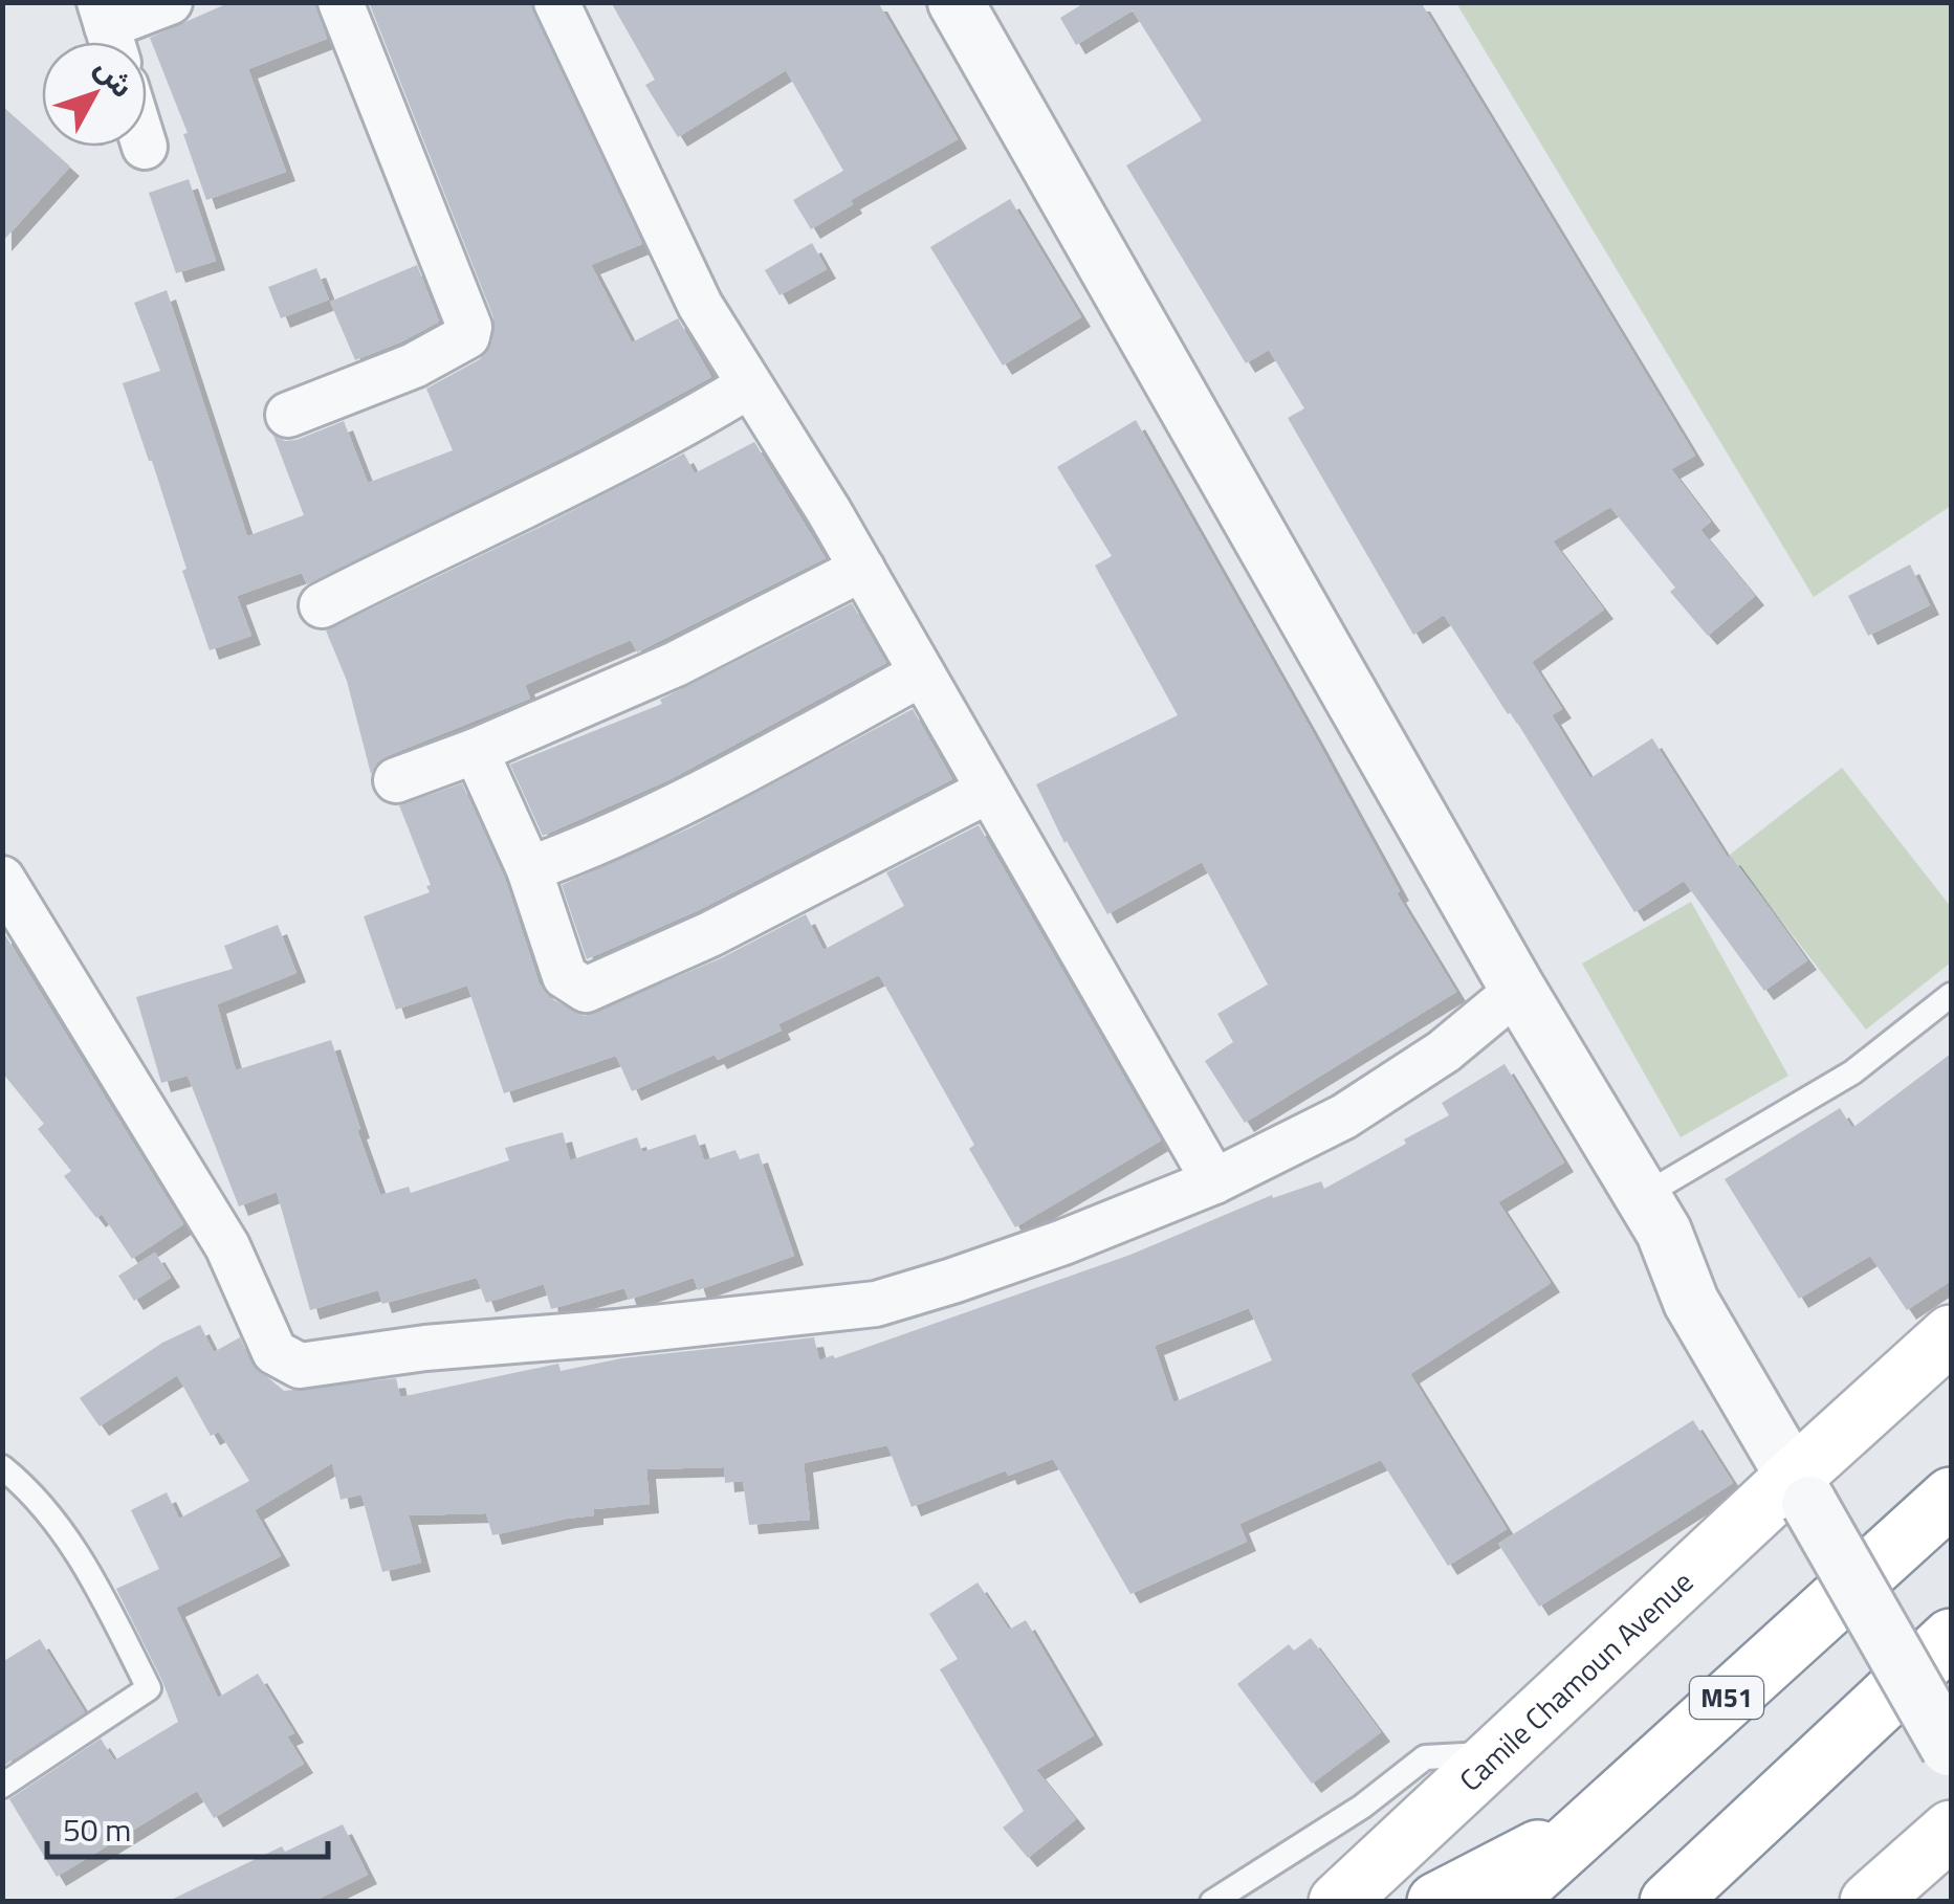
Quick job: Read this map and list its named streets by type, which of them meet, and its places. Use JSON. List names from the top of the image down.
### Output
{
  "streets": {
    "main road": ["Camile Chamoun Avenue", "M51"]
  },
  "scale_bar": "50 m",
  "north": "top right"
}
